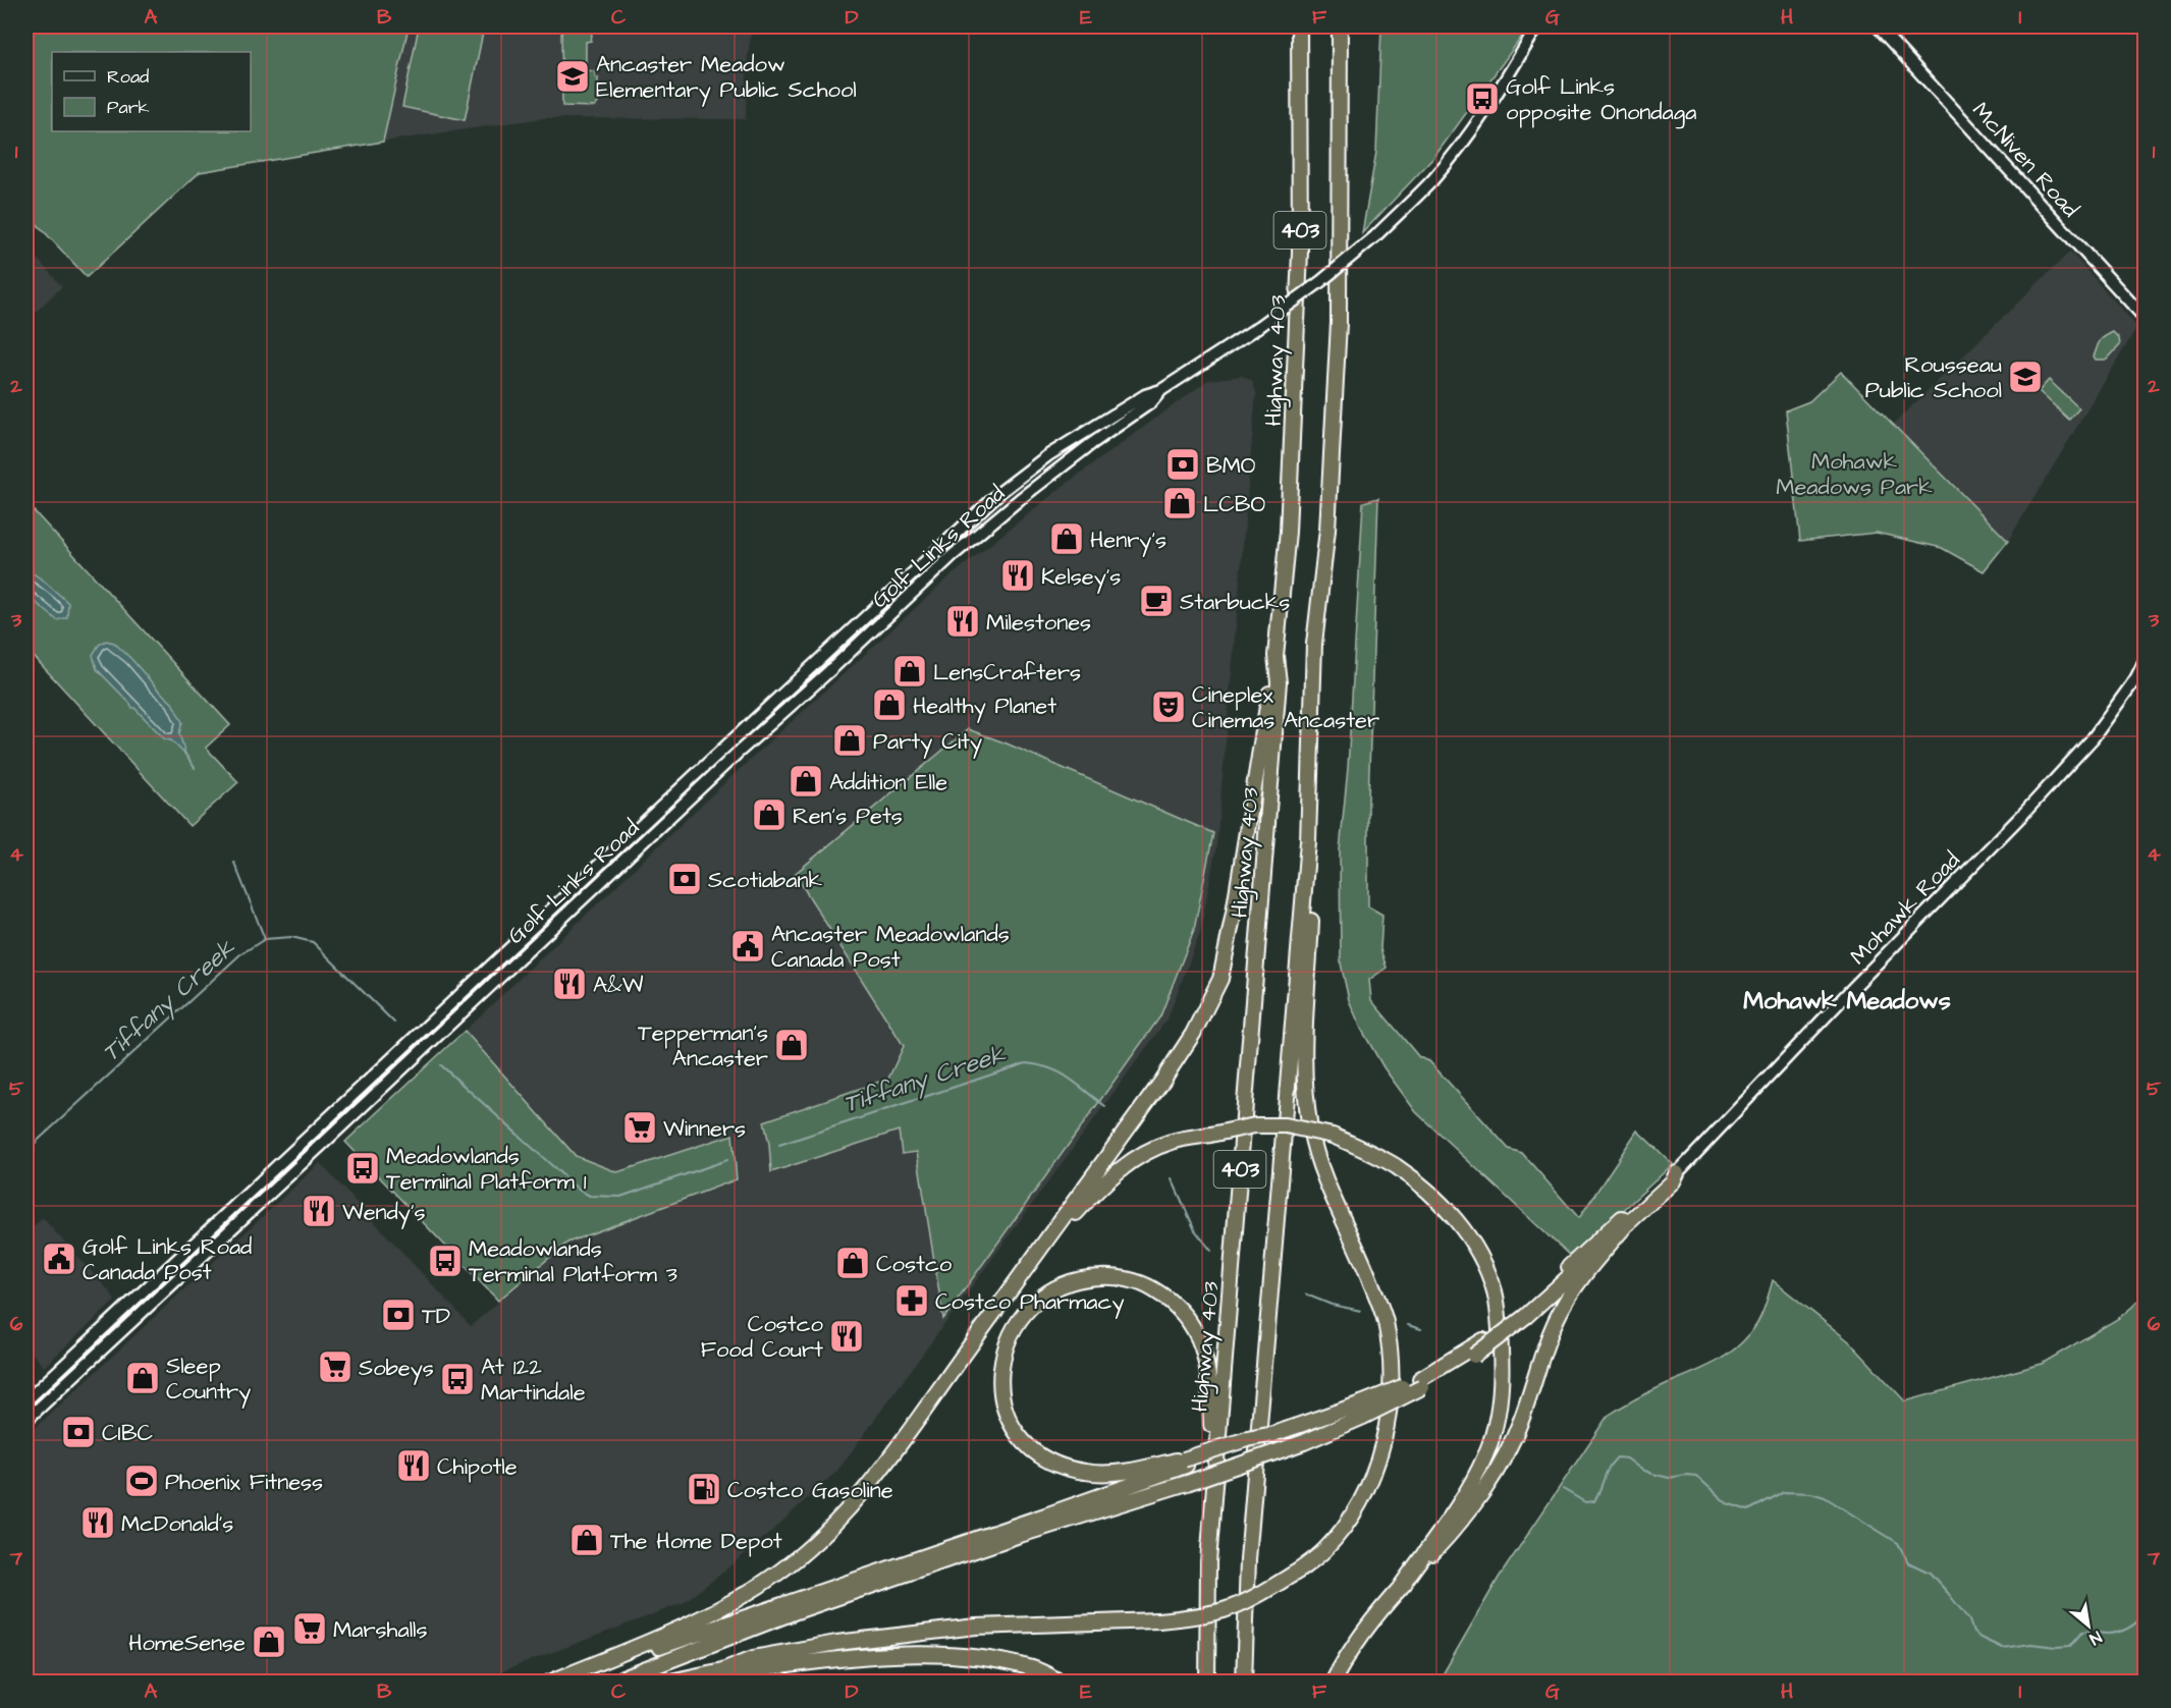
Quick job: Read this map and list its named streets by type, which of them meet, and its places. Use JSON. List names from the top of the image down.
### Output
{
  "streets": {
    "highway": ["403", "Highway 403"],
    "main road": ["McNiven Road", "Golf Links Road", "Mohawk Road"]
  },
  "districts": ["Mohawk Meadows"],
  "water": ["Tiffany Creek"],
  "parks": ["Mohawk Meadows Park"],
  "places": {
    "school or university": ["Ancaster Meadow Elementary Public School", "Rousseau Public School"],
    "bus stop": [
      "Golf Links opposite Onondaga",
      "Meadowlands Terminal Platform 1",
      "Meadowlands Terminal Platform 3",
      "At 122 Martindale"
    ],
    "bank": [
      "BMO",
      "Scotiabank",
      "TD",
      "CIBC"
    ],
    "shop": [
      "LCBO",
      "Henry's",
      "LensCrafters",
      "Healthy Planet",
      "Party City",
      "Addition Elle",
      "Ren's Pets",
      "Tepperman's Ancaster",
      "Costco",
      "Sleep Country",
      "The Home Depot",
      "HomeSense"
    ],
    "restaurant": [
      "Kelsey's",
      "Milestones",
      "A&W",
      "Wendy's",
      "Costco Food Court",
      "Chipotle",
      "McDonald's"
    ],
    "cafe": ["Starbucks"],
    "theatre": ["Cineplex Cinemas Ancaster"],
    "public building": ["Ancaster Meadowlands Canada Post", "Golf Links Road Canada Post"],
    "supermarket": ["Winners", "Sobeys", "Marshalls"],
    "pharmacy": ["Costco Pharmacy"],
    "sports": ["Phoenix Fitness"],
    "fuel station": ["Costco Gasoline"]
  },
  "legend": ["Road", "Park"],
  "north": "bottom right",
  "grid": {
    "columns": [
      "A",
      "B",
      "C",
      "D",
      "E",
      "F",
      "G",
      "H",
      "I"
    ],
    "rows": [
      "1",
      "2",
      "3",
      "4",
      "5",
      "6",
      "7"
    ]
  }
}
